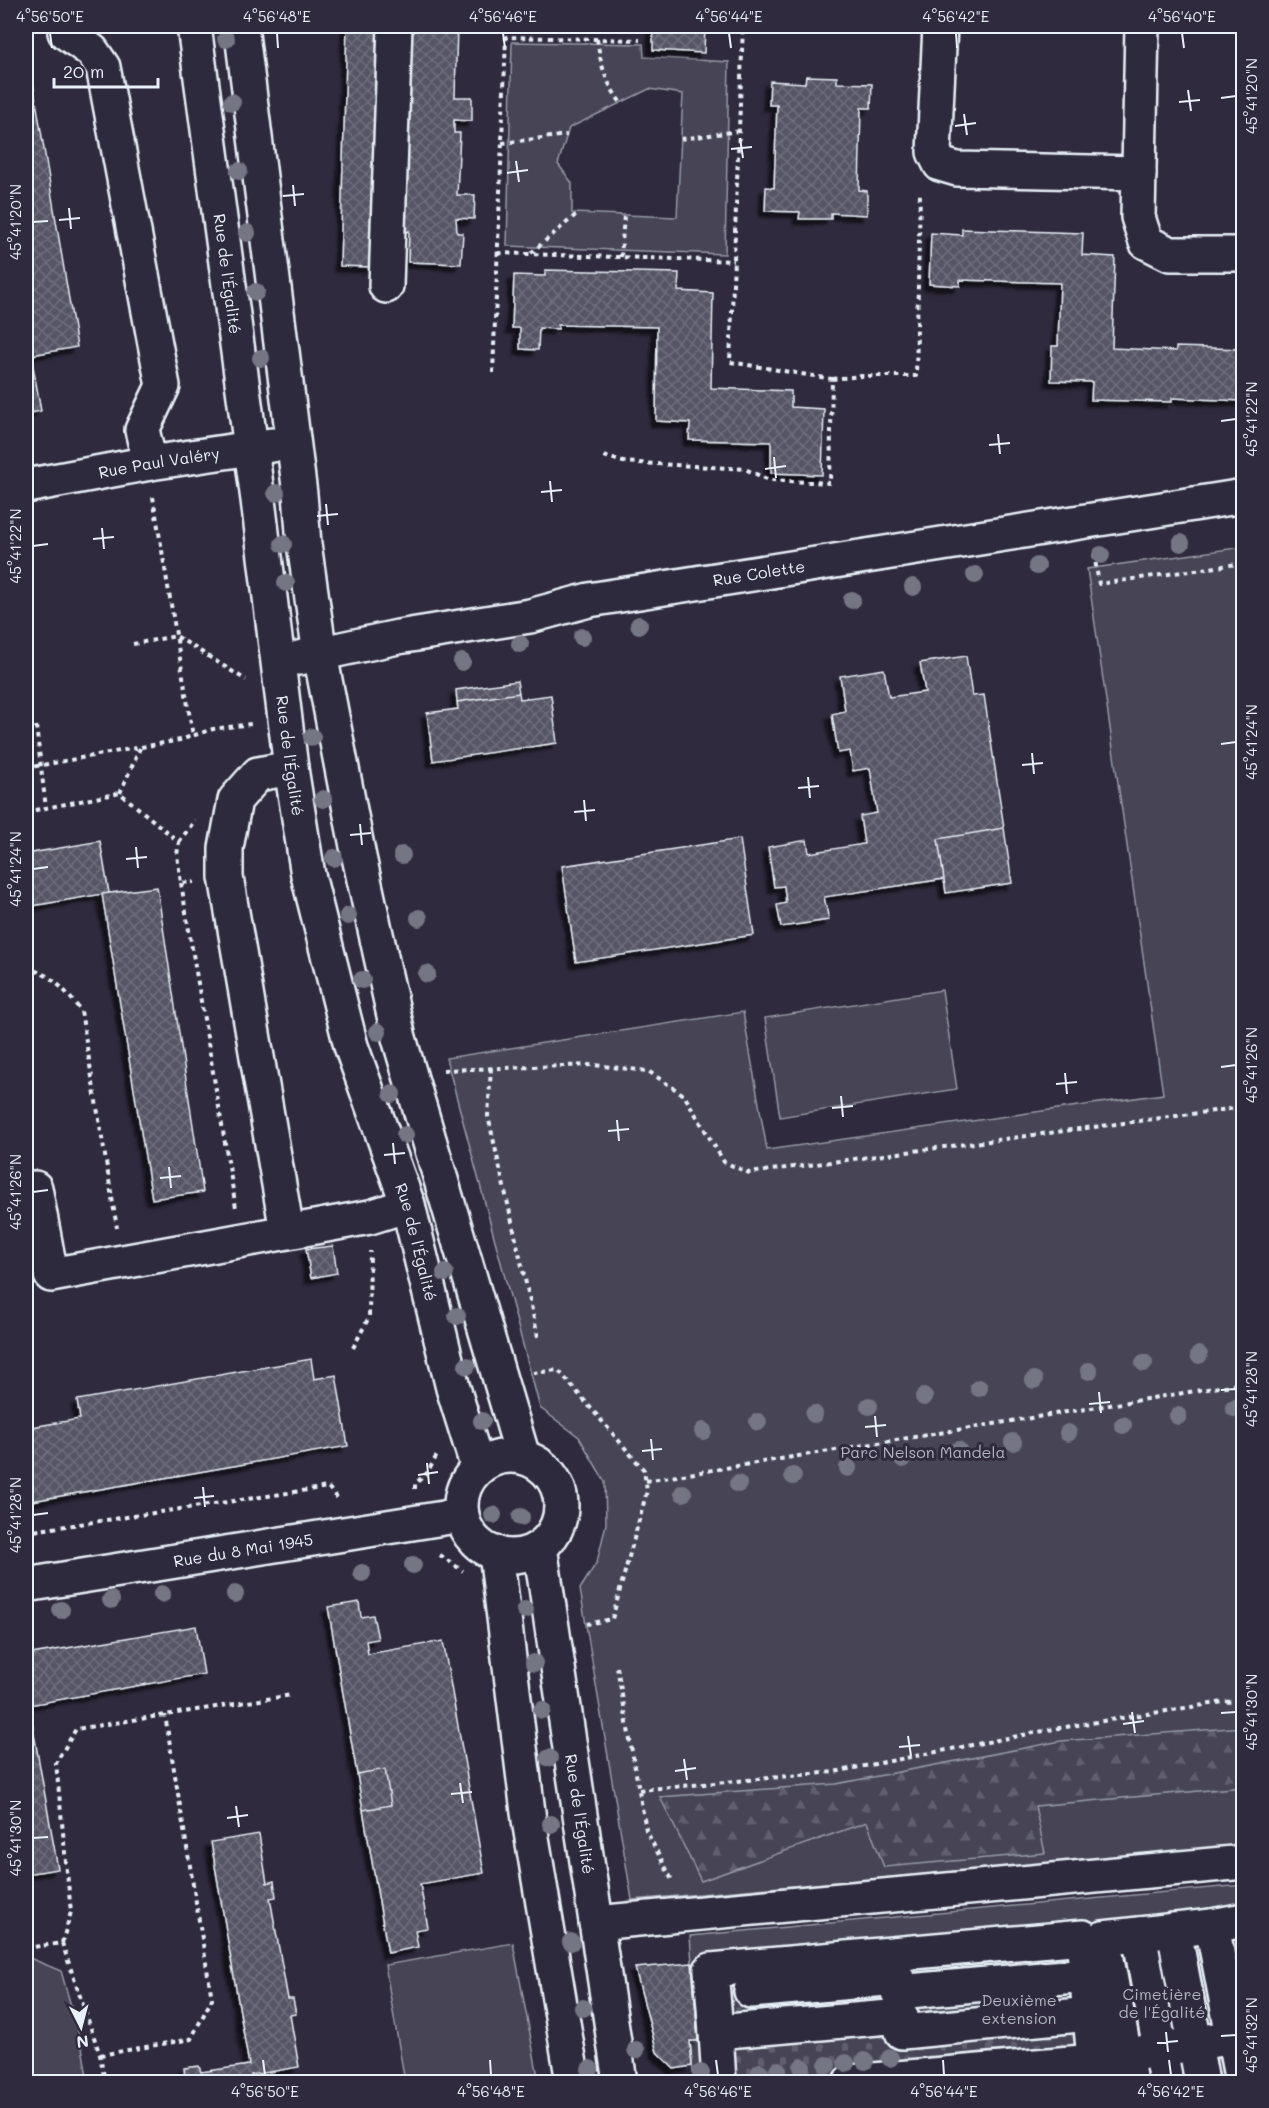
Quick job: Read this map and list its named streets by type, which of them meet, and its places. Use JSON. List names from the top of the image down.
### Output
{
  "streets": {
    "street": [
      "Rue de l'Égalité",
      "Rue Paul Valéry",
      "Rue Colette",
      "Rue du 8 Mai 1945"
    ]
  },
  "crossings": [
    ["Rue de l'Égalité", "Rue Paul Valéry"],
    ["Rue de l'Égalité", "Rue Colette"],
    ["Rue de l'Égalité", "Rue du 8 Mai 1945"]
  ],
  "parks": ["Parc Nelson Mandela", "Cimetière de l'Égalité", "Deuxième extension"],
  "scale_bar": "20 m",
  "north": "bottom",
  "coordinates": [
    "4°56'50\"E",
    "4°56'48\"E",
    "4°56'46\"E",
    "4°56'44\"E",
    "4°56'42\"E",
    "4°56'40\"E",
    "45°41'20\"N",
    "45°41'22\"N",
    "45°41'24\"N",
    "45°41'26\"N",
    "45°41'28\"N",
    "45°41'30\"N",
    "45°41'32\"N"
  ]
}
